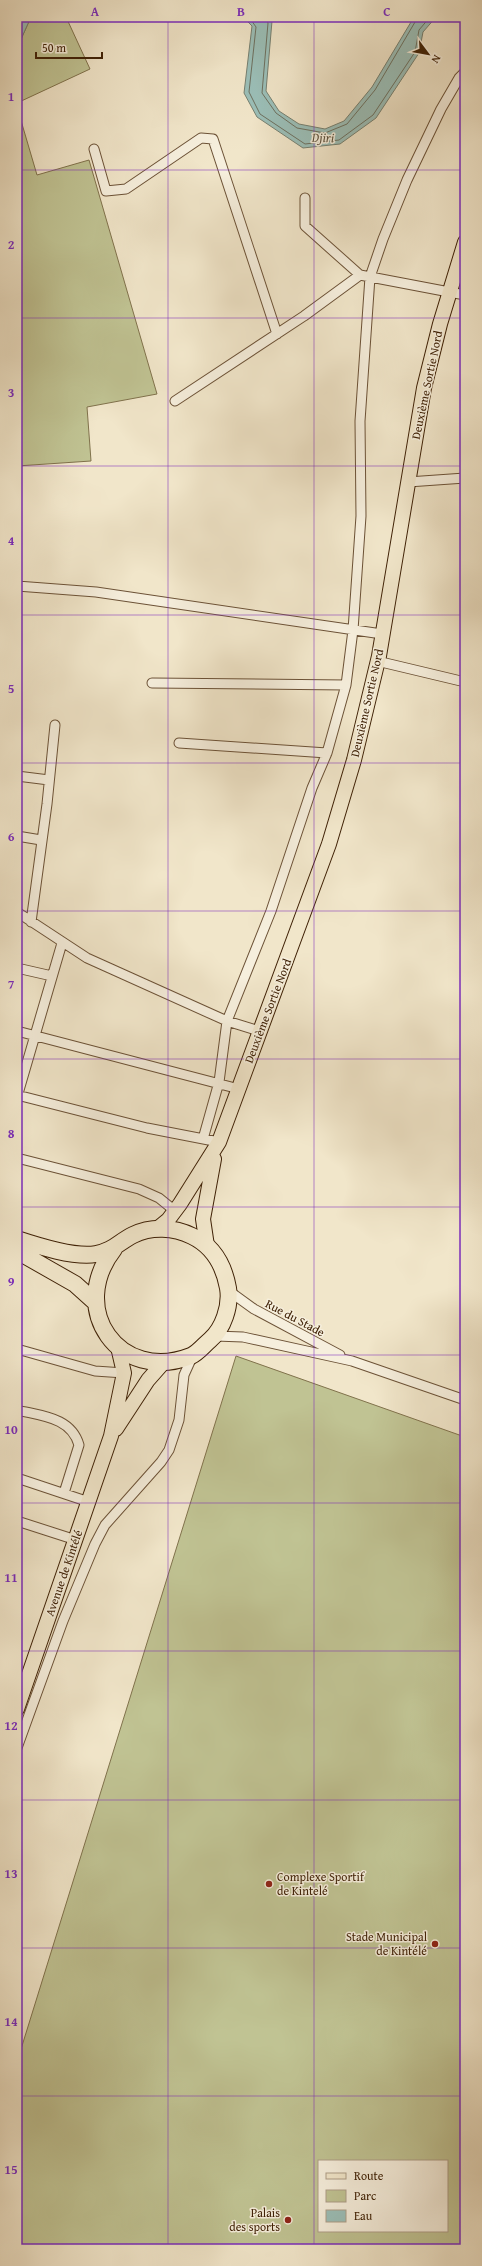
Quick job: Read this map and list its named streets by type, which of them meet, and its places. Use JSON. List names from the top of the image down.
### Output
{
  "streets": {
    "main road": ["Deuxième Sortie Nord", "Avenue de Kintélé"],
    "street": ["Rue du Stade"]
  },
  "crossings": [
    ["Deuxième Sortie Nord", "Rue du Stade"],
    ["Deuxième Sortie Nord", "Avenue de Kintélé"],
    ["Rue du Stade", "Avenue de Kintélé"]
  ],
  "water": ["Djiri"],
  "places": ["Complexe Sportif de Kintelé", "Stade Municipal de Kintélé", "Palais des sports"],
  "legend": ["Route", "Parc", "Eau"],
  "scale_bar": "50 m",
  "north": "bottom right",
  "grid": {
    "columns": ["A", "B", "C"],
    "rows": [
      "1",
      "2",
      "3",
      "4",
      "5",
      "6",
      "7",
      "8",
      "9",
      "10",
      "11",
      "12",
      "13",
      "14",
      "15"
    ]
  }
}
